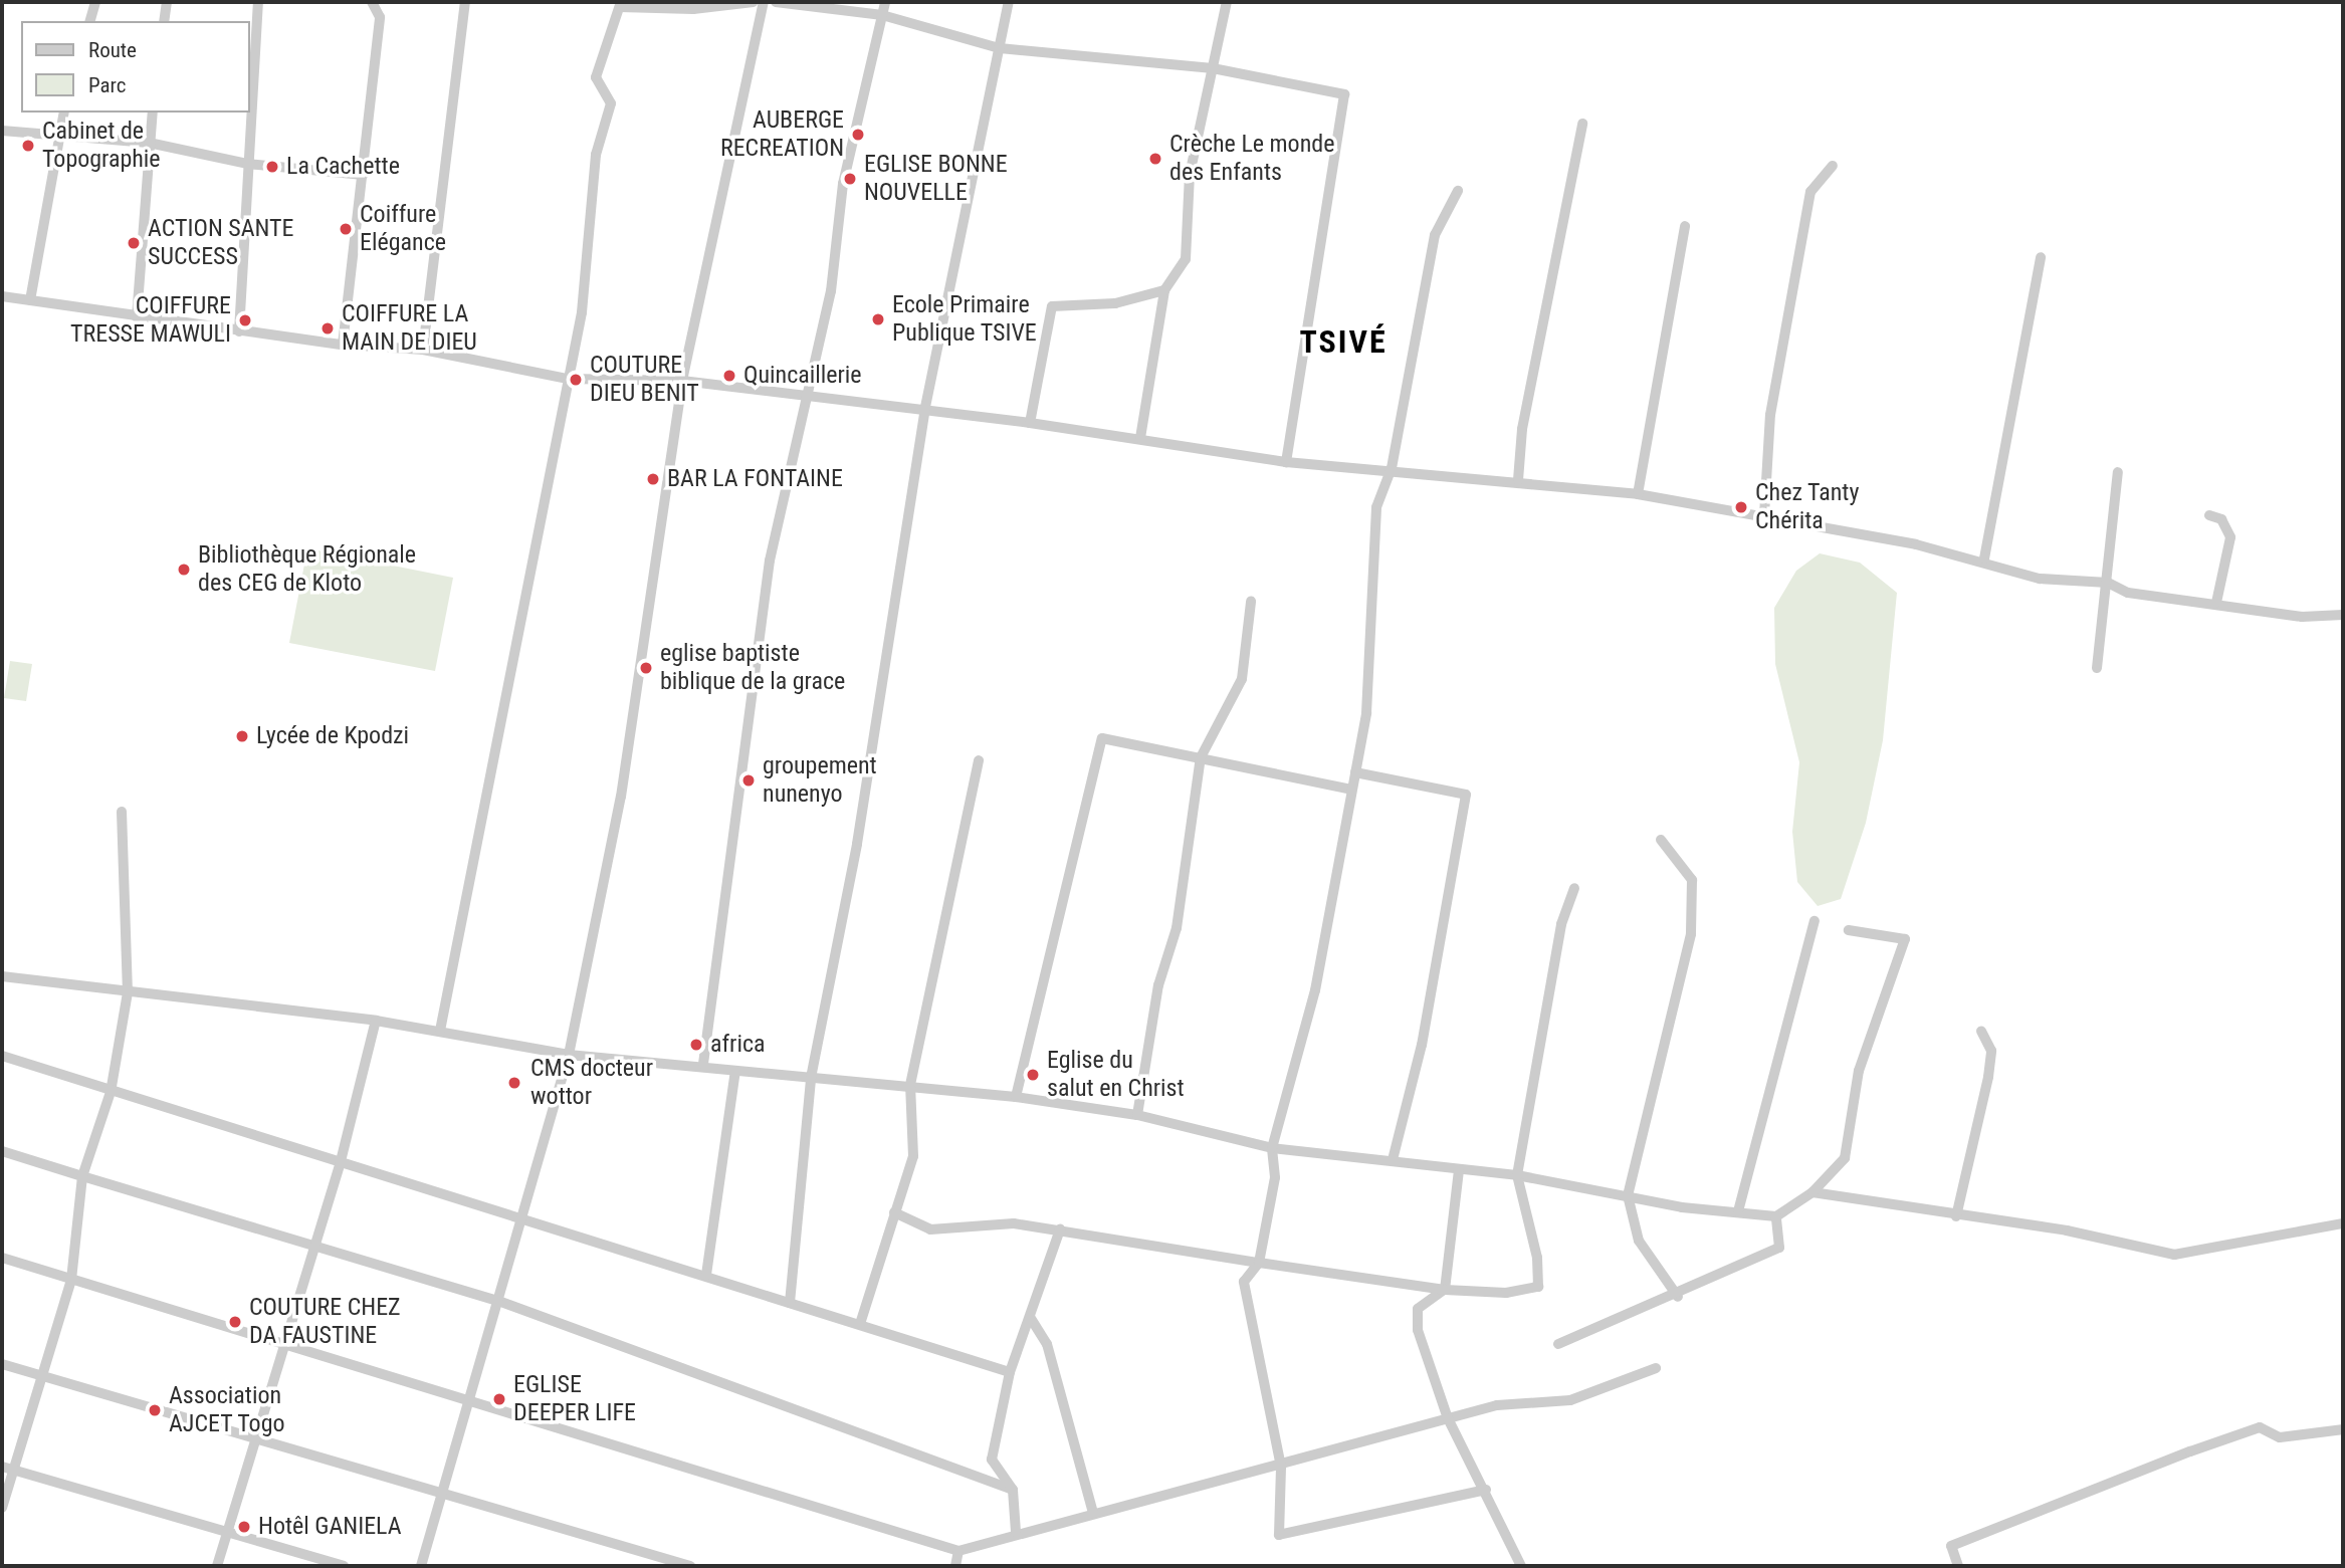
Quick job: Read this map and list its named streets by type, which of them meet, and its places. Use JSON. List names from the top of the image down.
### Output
{
  "districts": ["TSIVÉ"],
  "places": [
    "AUBERGE RECREATION",
    "Cabinet de Topographie",
    "Crèche Le monde des Enfants",
    "La Cachette",
    "EGLISE BONNE NOUVELLE",
    "Coiffure Elégance",
    "ACTION SANTE SUCCESS",
    "Ecole Primaire Publique TSIVE",
    "COIFFURE TRESSE MAWULI",
    "COIFFURE LA MAIN DE DIEU",
    "Quincaillerie",
    "COUTURE DIEU BENIT",
    "BAR LA FONTAINE",
    "Chez Tanty Chérita",
    "Bibliothèque Régionale des CEG de Kloto",
    "eglise baptiste biblique de la grace",
    "Lycée de Kpodzi",
    "groupement nunenyo",
    "africa",
    "Eglise du salut en Christ",
    "CMS docteur wottor",
    "COUTURE CHEZ DA FAUSTINE",
    "EGLISE DEEPER LIFE",
    "Association AJCET Togo",
    "Hotêl GANIELA"
  ],
  "legend": ["Route", "Parc"]
}
